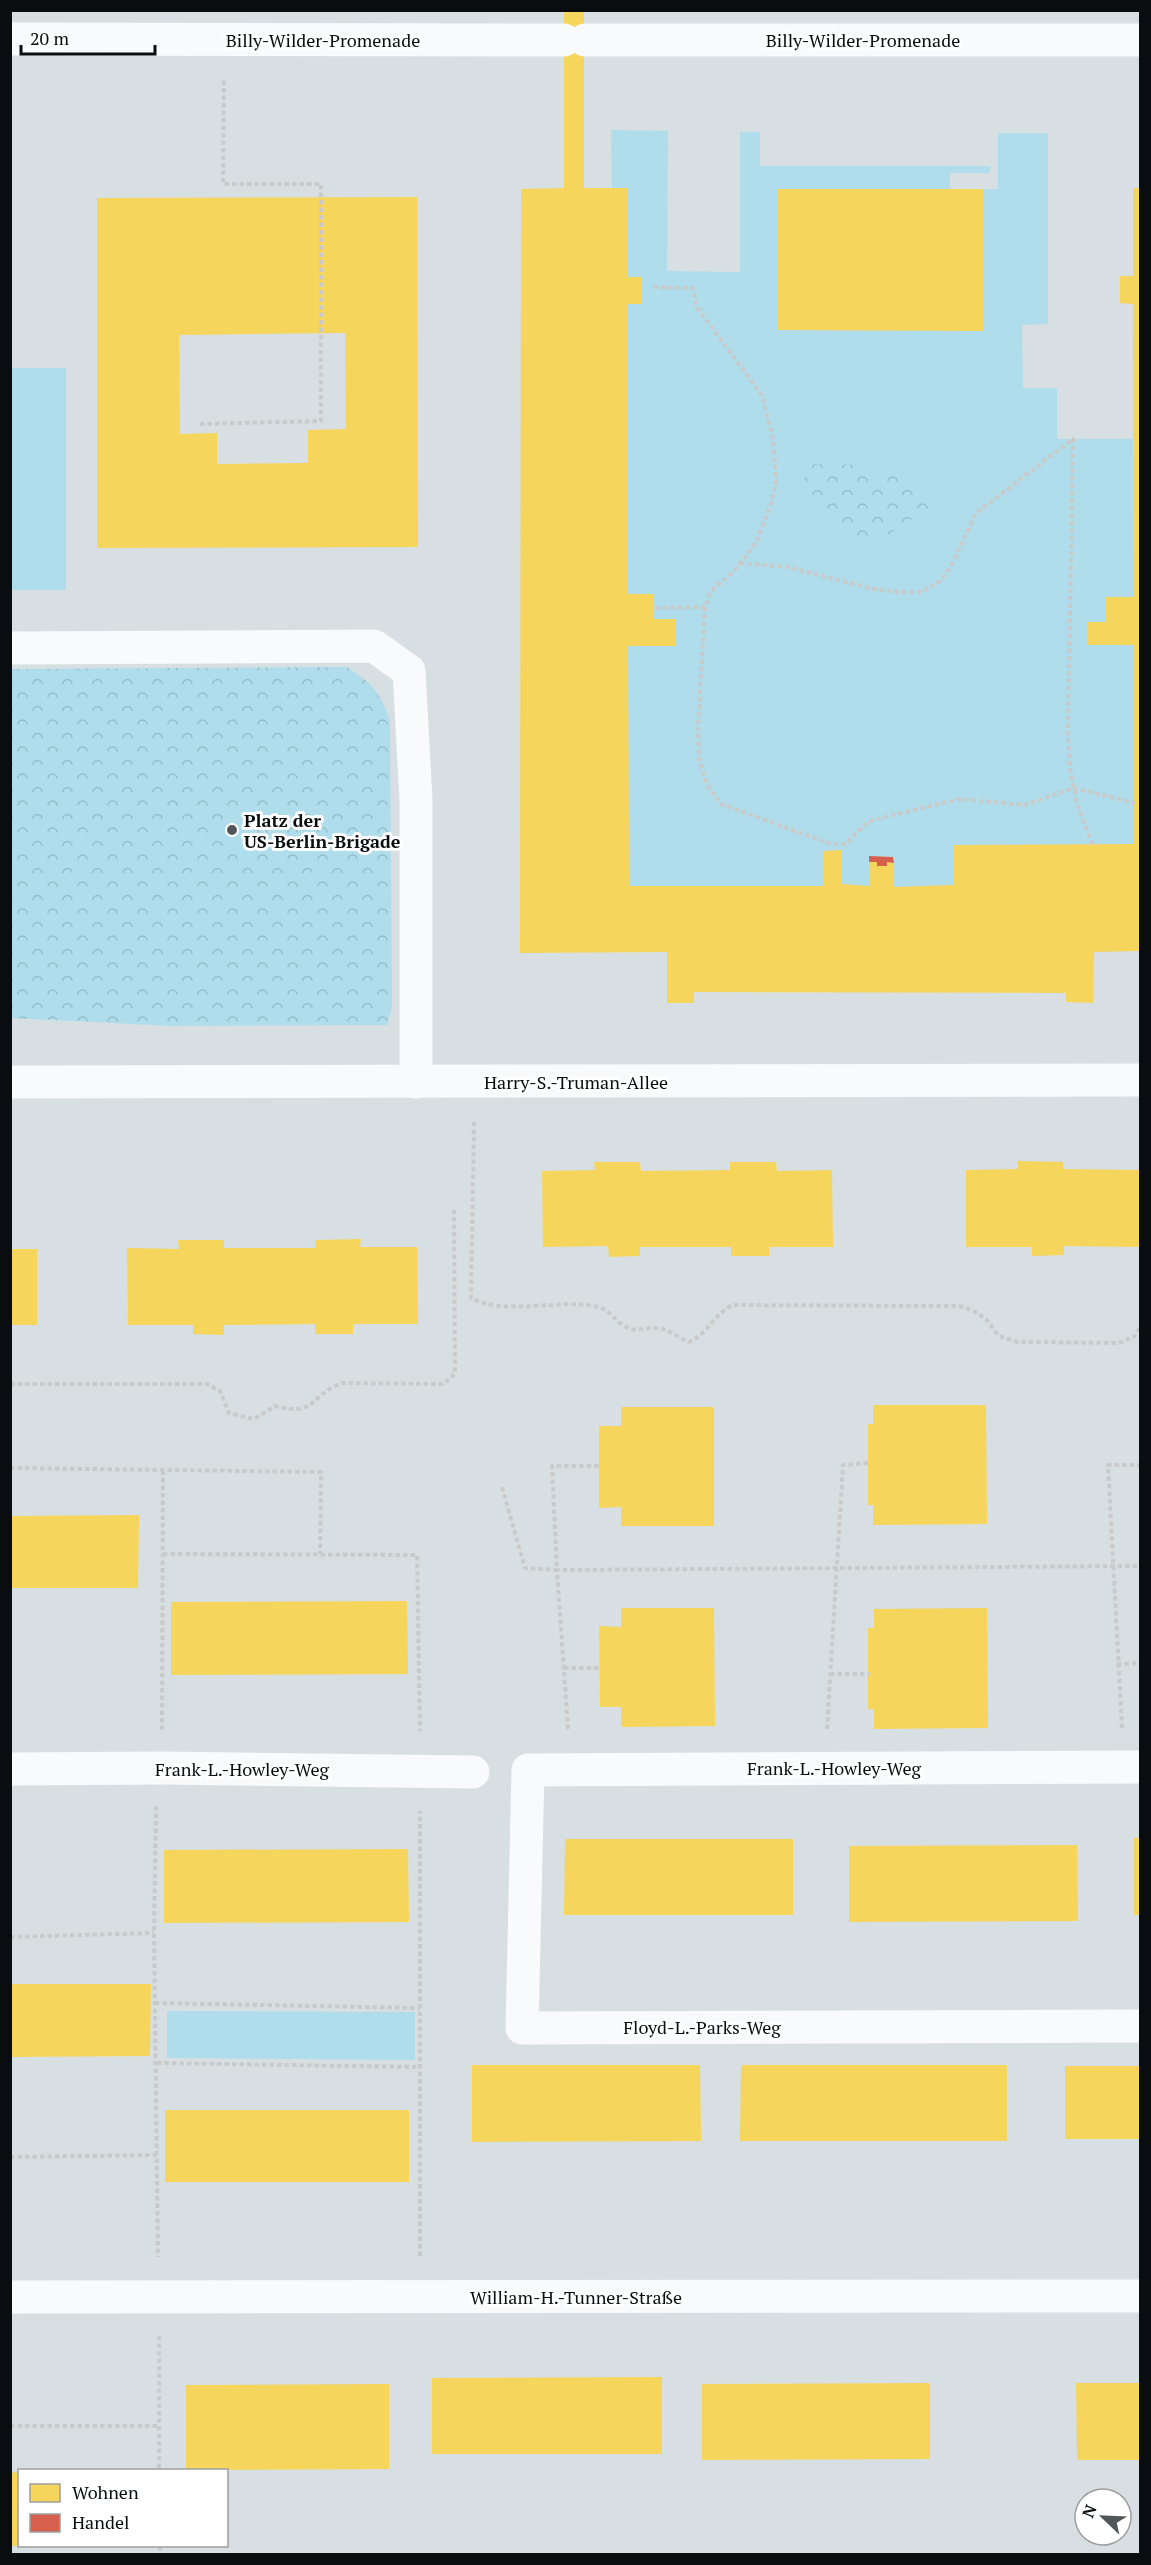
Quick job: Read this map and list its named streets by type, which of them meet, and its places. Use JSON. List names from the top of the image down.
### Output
{
  "streets": {
    "street": [
      "Billy-Wilder-Promenade",
      "Harry-S.-Truman-Allee",
      "Frank-L.-Howley-Weg",
      "Floyd-L.-Parks-Weg",
      "William-H.-Tunner-Straße"
    ]
  },
  "crossings": [
    ["Frank-L.-Howley-Weg", "Floyd-L.-Parks-Weg"]
  ],
  "places": ["Platz der US-Berlin-Brigade"],
  "legend": ["Wohnen", "Handel"],
  "scale_bar": "20 m",
  "north": "top left"
}
